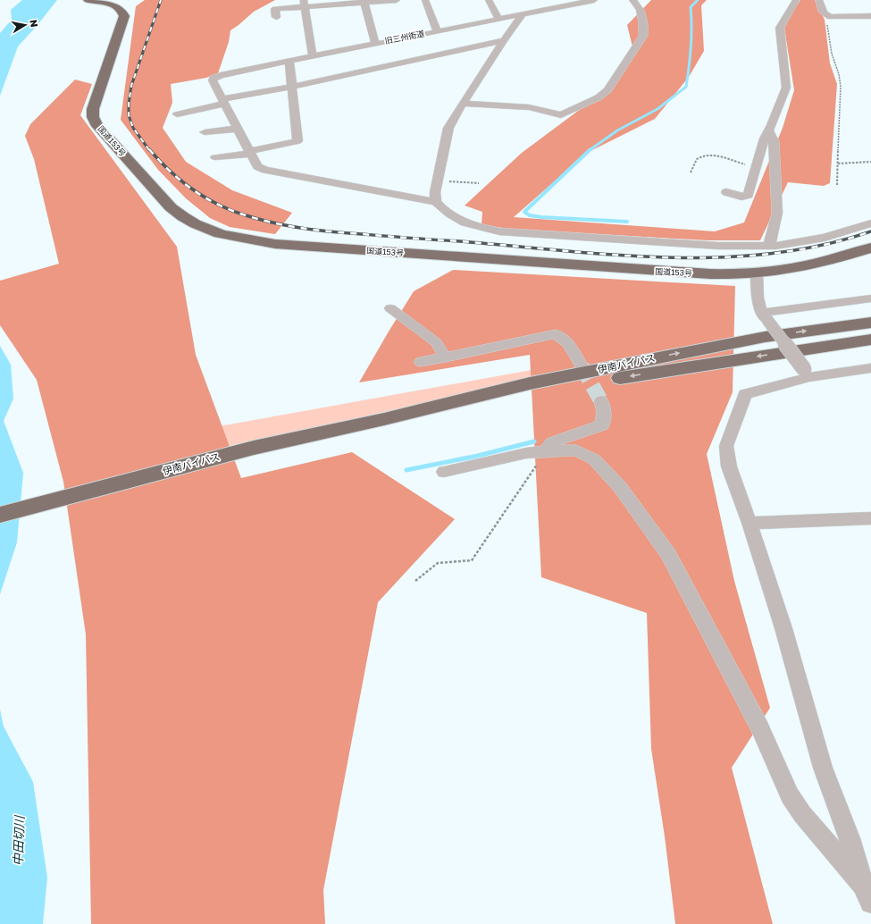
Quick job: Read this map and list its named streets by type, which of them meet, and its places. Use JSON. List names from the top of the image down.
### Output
{
  "streets": {
    "highway": ["国道153号", "伊南バイパス"],
    "street": ["旧三州街道"]
  },
  "water": ["中田切川"],
  "north": "right"
}
